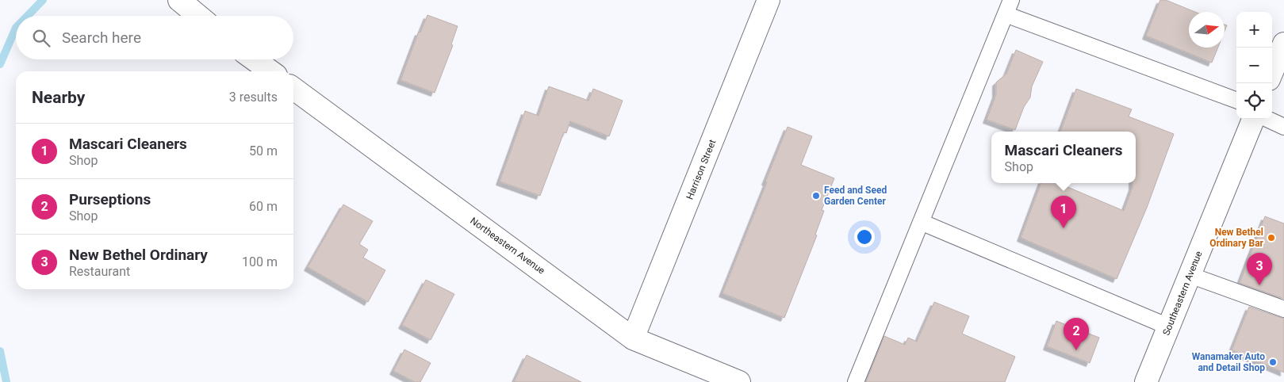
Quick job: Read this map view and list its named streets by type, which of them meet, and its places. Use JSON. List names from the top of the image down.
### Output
{
  "streets": {
    "street": ["Harrison Street", "Northeastern Avenue", "Southeastern Avenue"]
  },
  "crossings": [
    ["Harrison Street", "Northeastern Avenue"]
  ],
  "places": ["Feed and Seed Garden Center", "New Bethel Ordinary Bar", "Wanamaker Auto and Detail Shop"],
  "north": "right",
  "page": {
    "map_buttons": ["+", "−"],
    "search": "Search here",
    "heading": ["Nearby", "3 results"],
    "list": [
      {
        "mark": "1",
        "name": "Mascari Cleaners",
        "note": "Shop",
        "value": "50 m"
      },
      {
        "mark": "2",
        "name": "Purseptions",
        "note": "Shop",
        "value": "60 m"
      },
      {
        "mark": "3",
        "name": "New Bethel Ordinary",
        "note": "Restaurant",
        "value": "100 m"
      }
    ],
    "popup": ["Mascari Cleaners", "Shop"],
    "pins": ["1", "3", "2"]
  }
}
